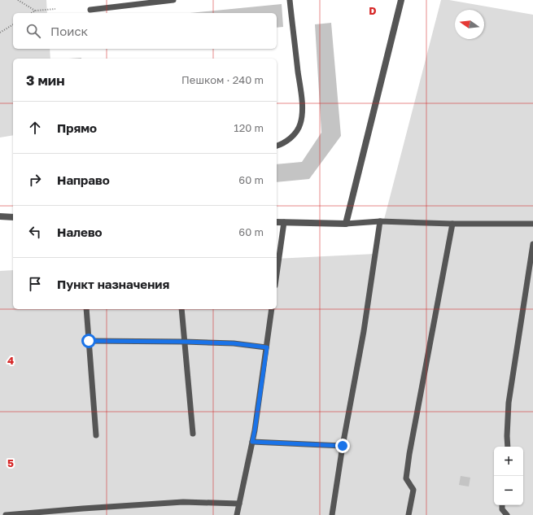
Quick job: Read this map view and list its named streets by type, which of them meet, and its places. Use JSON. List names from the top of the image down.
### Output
{
  "north": "left",
  "page": {
    "search": "Поиск",
    "heading": ["3 мин", "Пешком · 240 m"],
    "list": [
      ["Прямо", "120 m"],
      ["Направо", "60 m"],
      ["Налево", "60 m"],
      "Пункт назначения"
    ],
    "map_buttons": ["+", "−"]
  },
  "grid": {
    "columns": ["D"],
    "rows": ["4", "5"]
  }
}
